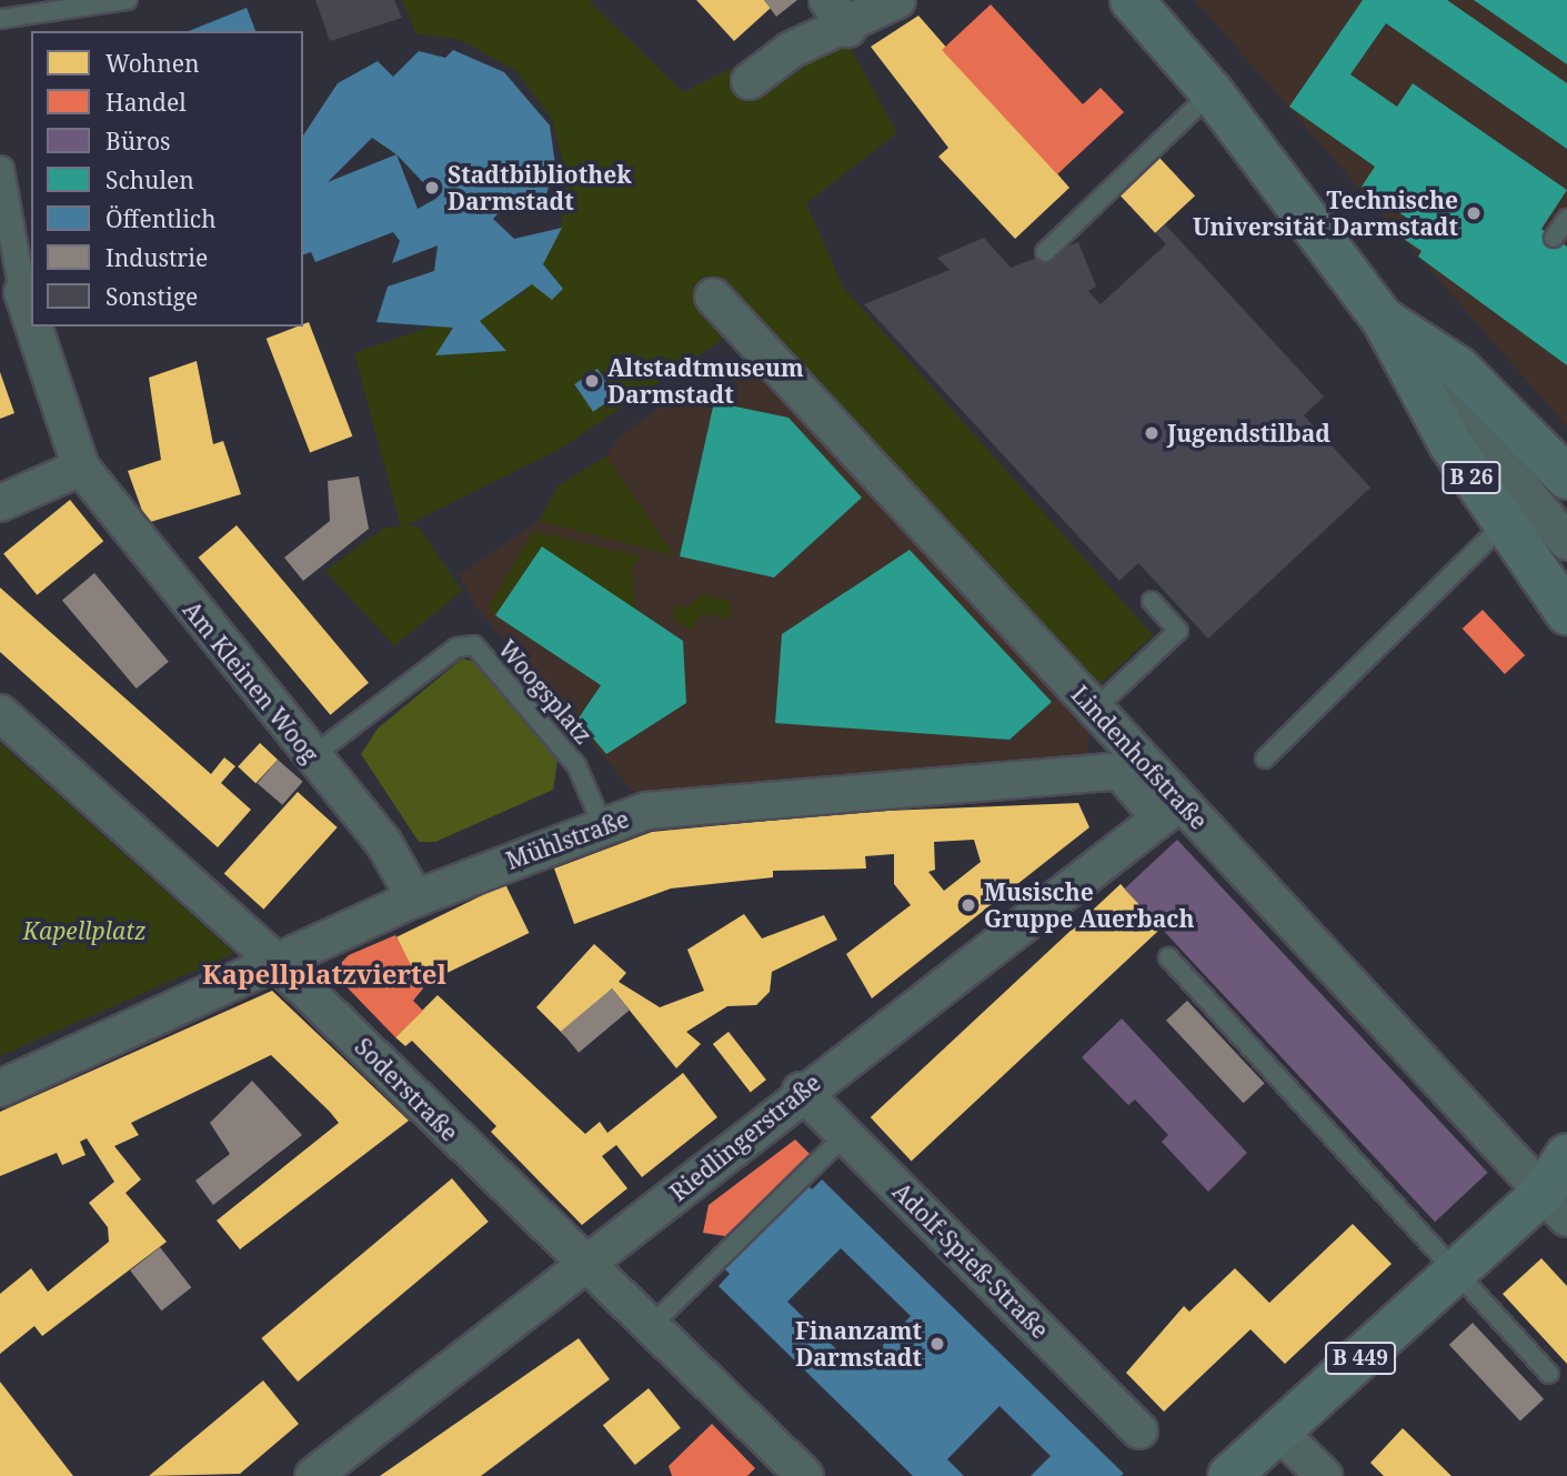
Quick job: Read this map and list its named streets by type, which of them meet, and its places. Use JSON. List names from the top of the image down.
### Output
{
  "streets": {
    "main road": ["B 26", "B 449"],
    "street": [
      "Am Kleinen Woog",
      "Lindenhofstraße",
      "Mühlstraße",
      "Soderstraße",
      "Riedlingerstraße",
      "Adolf-Spieß-Straße"
    ],
    "lane": ["Woogsplatz"]
  },
  "crossings": [
    ["Am Kleinen Woog", "Woogsplatz"],
    ["Am Kleinen Woog", "Mühlstraße"],
    ["Woogsplatz", "Mühlstraße"],
    ["Lindenhofstraße", "Mühlstraße"],
    ["Lindenhofstraße", "Riedlingerstraße"],
    ["Lindenhofstraße", "B 449"],
    ["Mühlstraße", "Soderstraße"],
    ["Mühlstraße", "Riedlingerstraße"],
    ["Soderstraße", "Riedlingerstraße"],
    ["Riedlingerstraße", "Adolf-Spieß-Straße"]
  ],
  "districts": ["Kapellplatzviertel"],
  "parks": ["Kapellplatz"],
  "places": [
    "Stadtbibliothek Darmstadt",
    "Technische Universität Darmstadt",
    "Altstadtmuseum Darmstadt",
    "Jugendstilbad",
    "Musische Gruppe Auerbach",
    "Finanzamt Darmstadt"
  ],
  "legend": [
    "Wohnen",
    "Handel",
    "Büros",
    "Schulen",
    "Öffentlich",
    "Industrie",
    "Sonstige"
  ]
}
